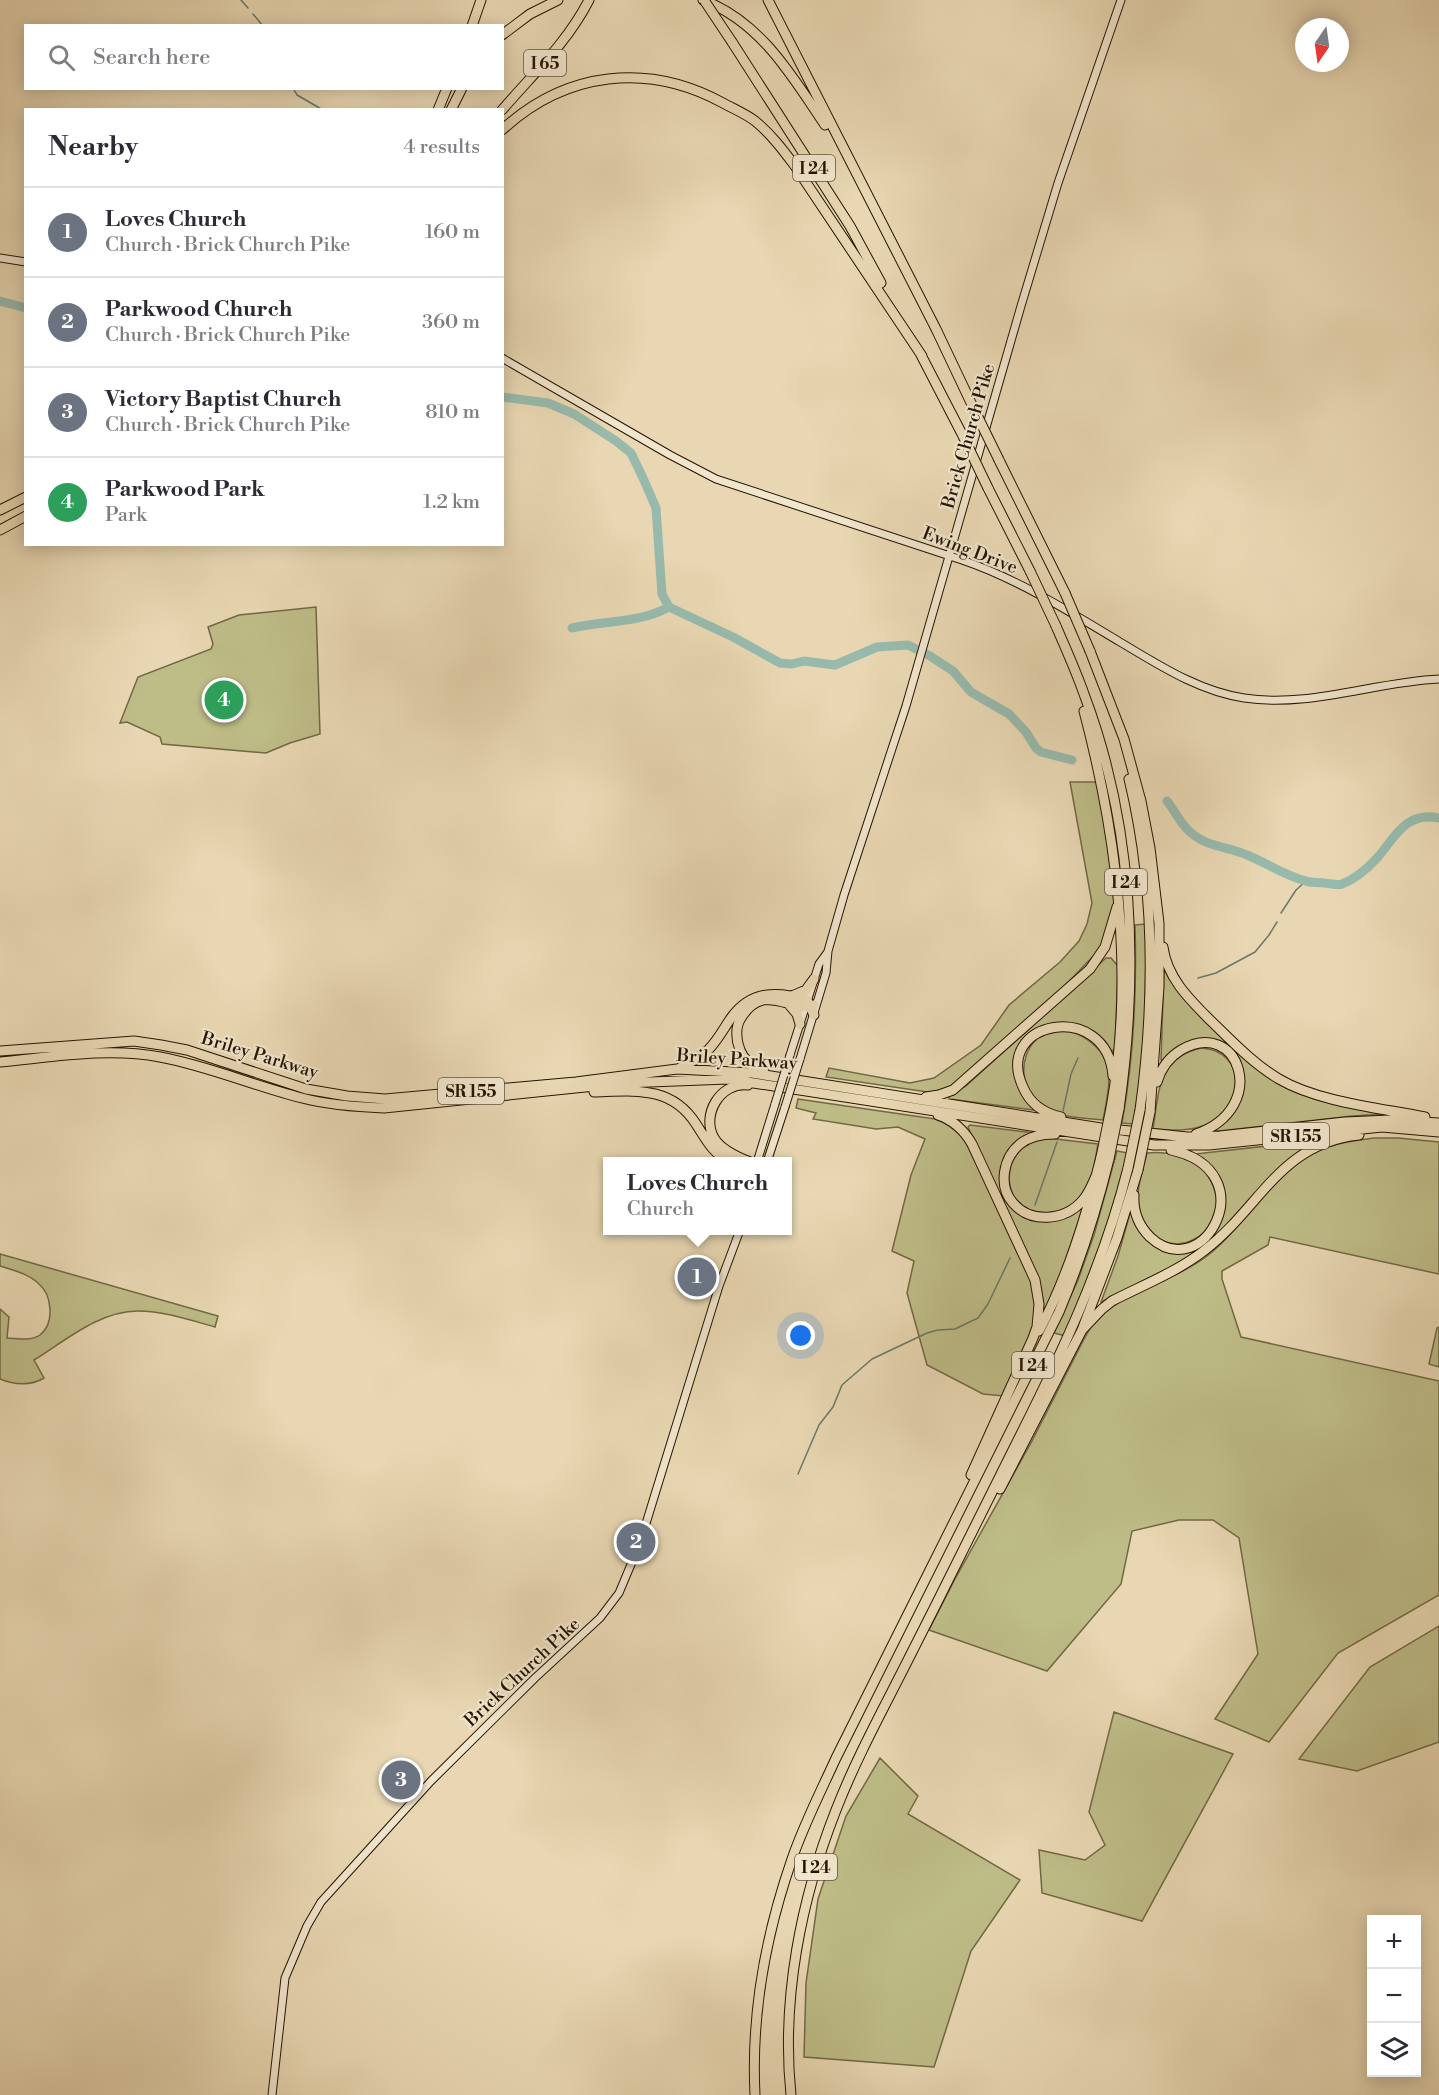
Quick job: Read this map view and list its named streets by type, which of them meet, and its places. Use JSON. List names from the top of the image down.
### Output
{
  "streets": {
    "highway": [
      "I 65",
      "I 24",
      "Briley Parkway",
      "SR 155"
    ],
    "main road": ["Brick Church Pike", "Ewing Drive"]
  },
  "crossings": [
    ["Brick Church Pike", "Ewing Drive"]
  ],
  "north": "bottom",
  "page": {
    "search": "Search here",
    "heading": ["Nearby", "4 results"],
    "list": [
      {
        "mark": "1",
        "name": "Loves Church",
        "note": "Church · Brick Church Pike",
        "value": "160 m"
      },
      {
        "mark": "2",
        "name": "Parkwood Church",
        "note": "Church · Brick Church Pike",
        "value": "360 m"
      },
      {
        "mark": "3",
        "name": "Victory Baptist Church",
        "note": "Church · Brick Church Pike",
        "value": "810 m"
      },
      {
        "mark": "4",
        "name": "Parkwood Park",
        "note": "Park",
        "value": "1.2 km"
      }
    ],
    "pins": [
      "4",
      "1",
      "2",
      "3"
    ],
    "popup": ["Loves Church", "Church"],
    "map_buttons": ["+", "−"]
  }
}
